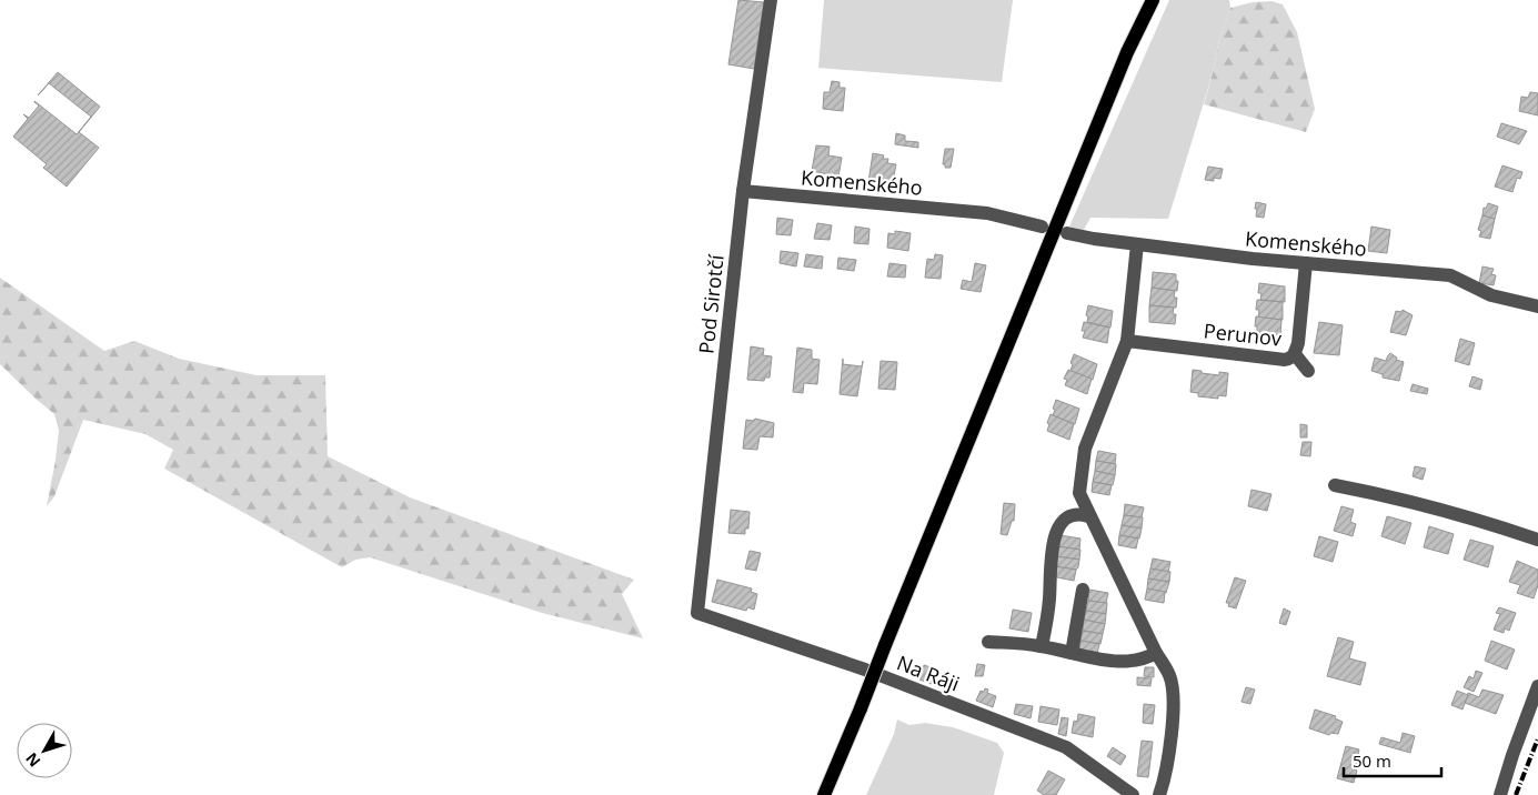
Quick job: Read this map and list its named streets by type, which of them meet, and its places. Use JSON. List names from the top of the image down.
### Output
{
  "streets": {
    "street": [
      "Komenského",
      "Pod Sirotčí",
      "Perunov",
      "Na Ráji"
    ]
  },
  "crossings": [
    ["Komenského", "Pod Sirotčí"],
    ["Komenského", "Perunov"],
    ["Pod Sirotčí", "Na Ráji"]
  ],
  "scale_bar": "50 m",
  "north": "bottom left"
}
